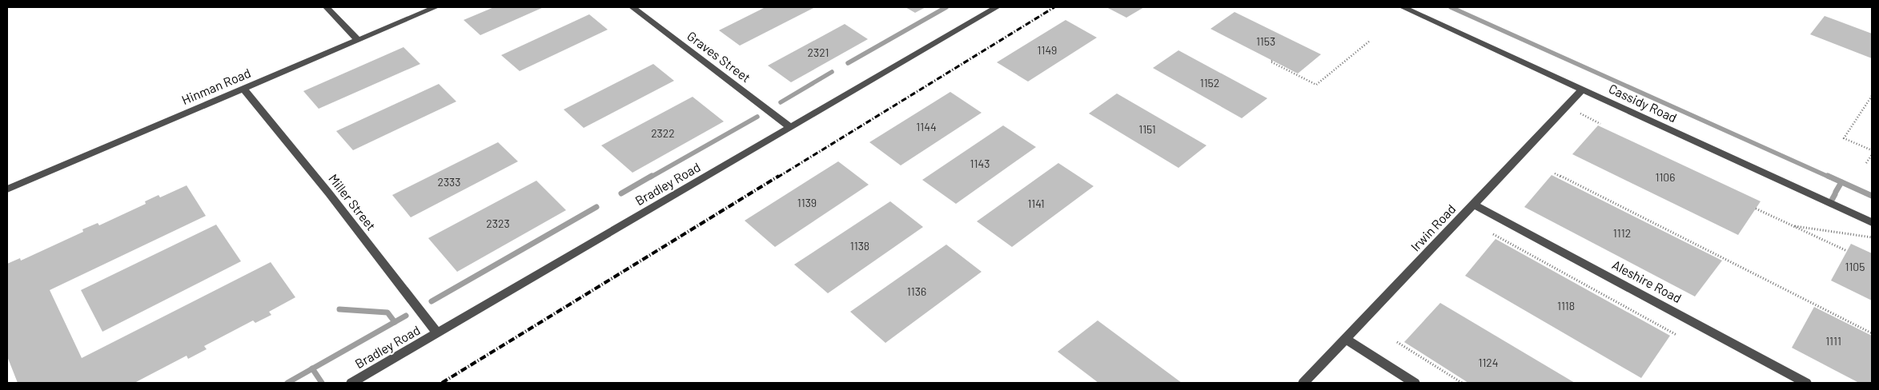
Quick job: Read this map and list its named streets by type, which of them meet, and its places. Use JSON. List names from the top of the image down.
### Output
{
  "streets": {
    "street": [
      "Graves Street",
      "Hinman Road",
      "Cassidy Road",
      "Bradley Road",
      "Miller Street",
      "Irwin Road",
      "Aleshire Road"
    ]
  },
  "crossings": [
    ["Graves Street", "Bradley Road"],
    ["Hinman Road", "Miller Street"],
    ["Cassidy Road", "Irwin Road"],
    ["Bradley Road", "Miller Street"],
    ["Irwin Road", "Aleshire Road"]
  ],
  "house_numbers": [
    "1153",
    "1149",
    "2321",
    "1152",
    "1144",
    "1151",
    "2322",
    "1143",
    "1106",
    "2333",
    "1139",
    "1141",
    "2323",
    "1112",
    "1138",
    "1105",
    "1136",
    "1118",
    "1111",
    "1124"
  ]
}
